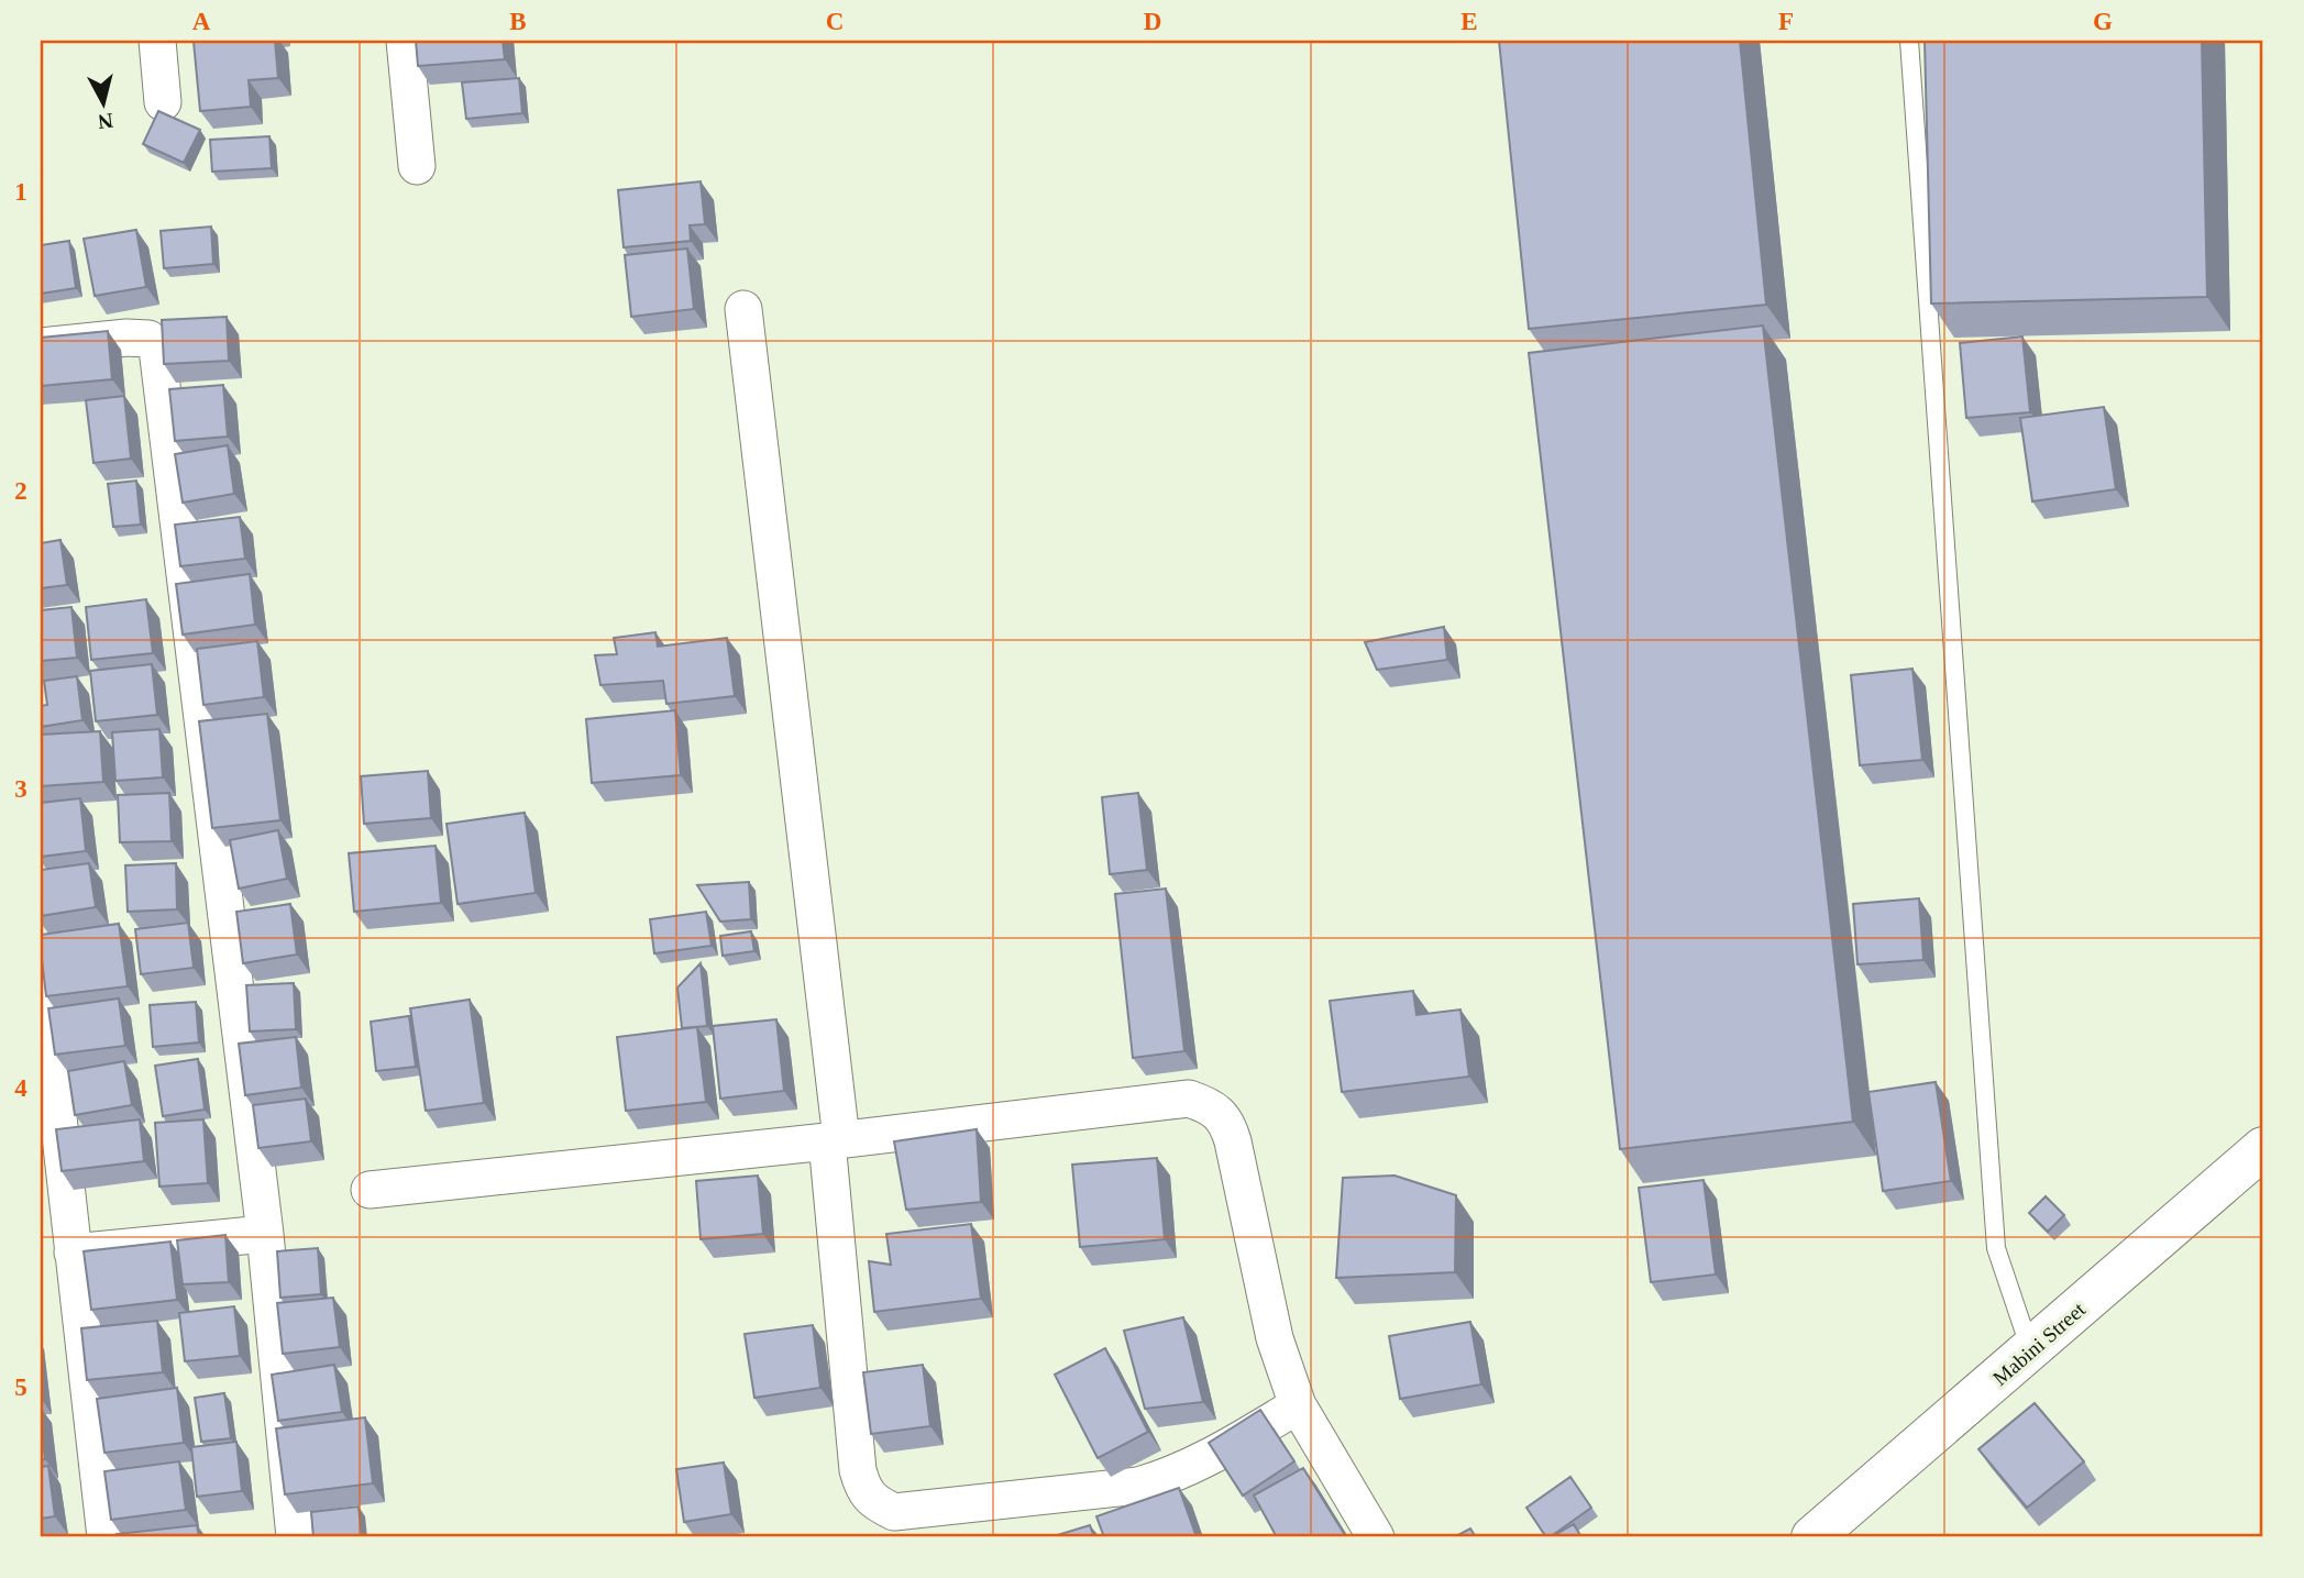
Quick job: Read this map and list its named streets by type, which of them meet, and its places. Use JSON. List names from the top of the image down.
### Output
{
  "streets": {
    "main road": ["Mabini Street"]
  },
  "north": "bottom",
  "grid": {
    "columns": [
      "A",
      "B",
      "C",
      "D",
      "E",
      "F",
      "G"
    ],
    "rows": [
      "1",
      "2",
      "3",
      "4",
      "5"
    ]
  }
}
